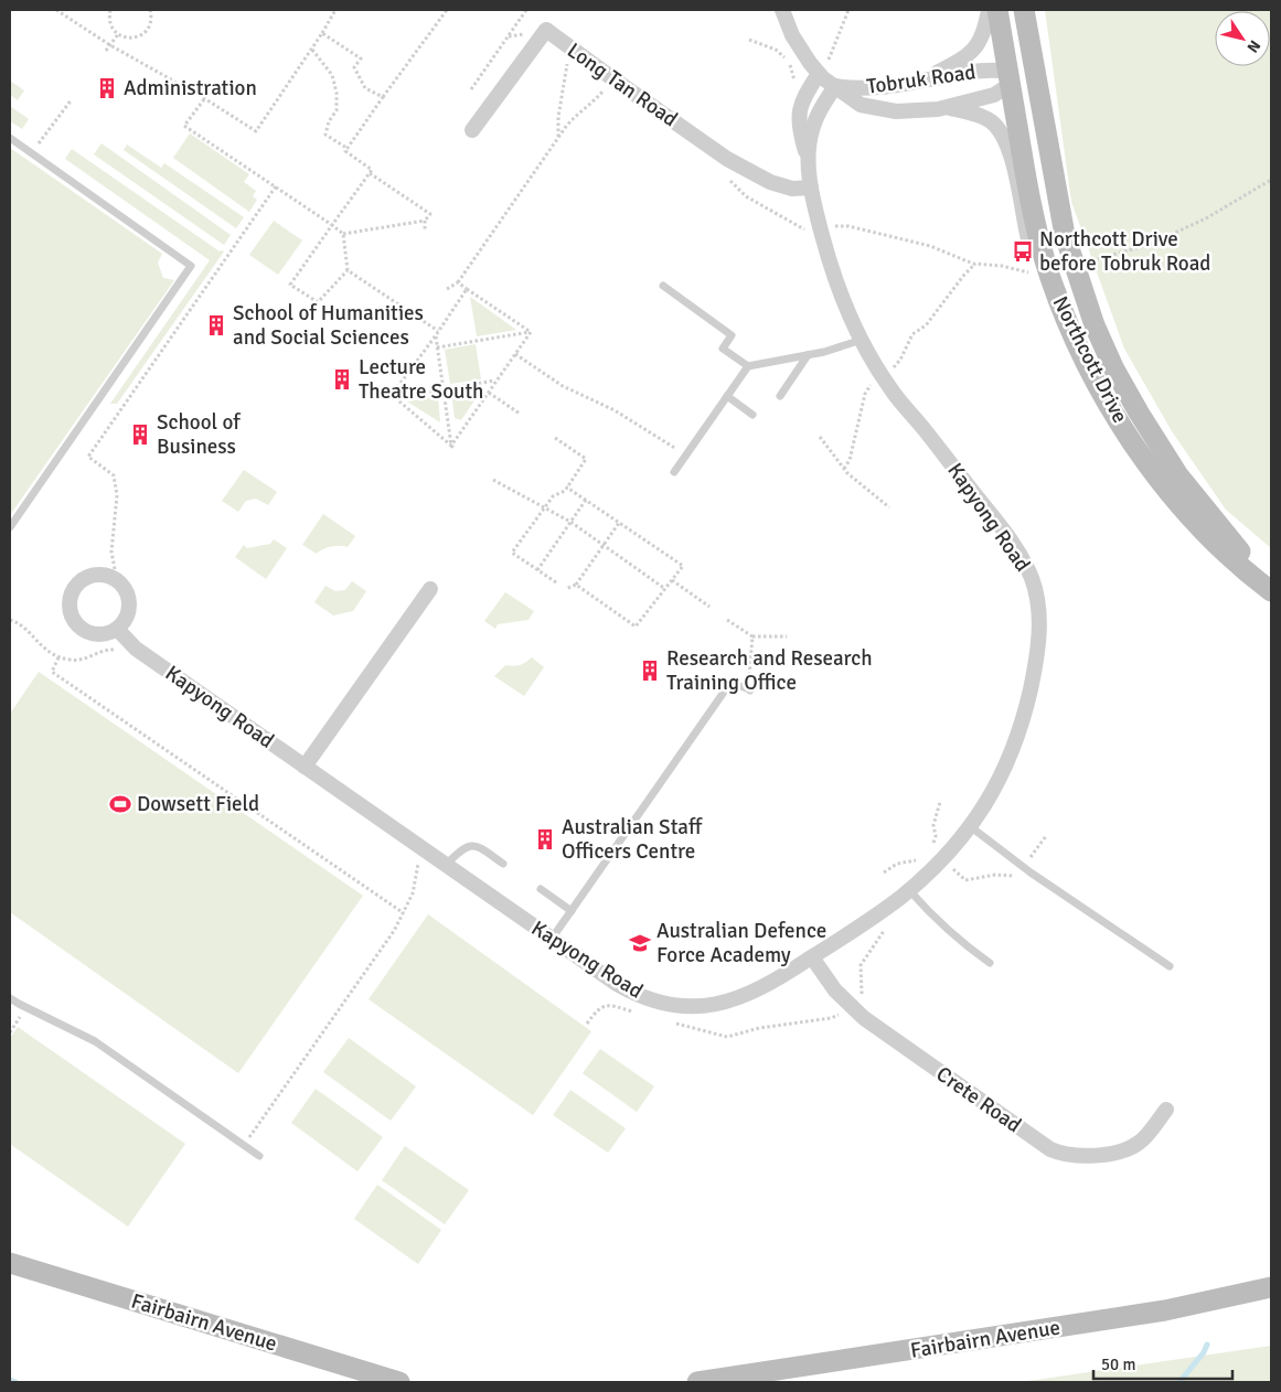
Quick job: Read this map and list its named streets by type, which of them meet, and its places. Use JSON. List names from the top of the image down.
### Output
{
  "streets": {
    "street": [
      "Tobruk Road",
      "Long Tan Road",
      "Northcott Drive",
      "Kapyong Road",
      "Crete Road",
      "Fairbairn Avenue"
    ]
  },
  "crossings": [
    ["Tobruk Road", "Northcott Drive"],
    ["Tobruk Road", "Kapyong Road"],
    ["Long Tan Road", "Kapyong Road"],
    ["Kapyong Road", "Crete Road"]
  ],
  "places": {
    "building": [
      "Administration",
      "School of Humanities and Social Sciences",
      "Lecture Theatre South",
      "School of Business",
      "Research and Research Training Office",
      "Australian Staff Officers Centre"
    ],
    "bus stop": ["Northcott Drive before Tobruk Road"],
    "sports": ["Dowsett Field"],
    "school or university": ["Australian Defence Force Academy"]
  },
  "scale_bar": "50 m",
  "north": "bottom right"
}
